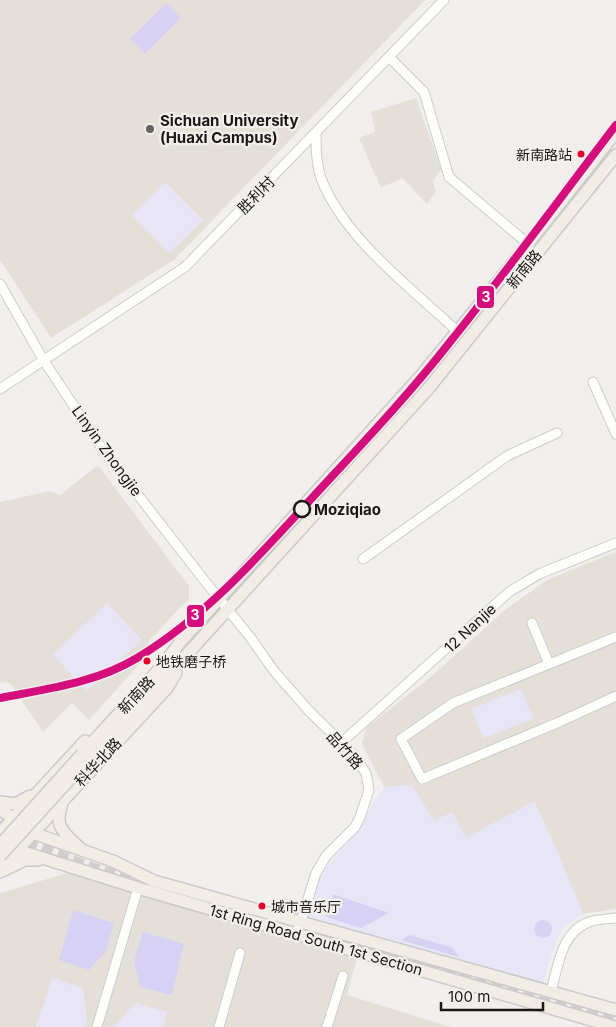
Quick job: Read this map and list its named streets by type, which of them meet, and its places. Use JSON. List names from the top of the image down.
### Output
{
  "streets": {
    "main road": ["新南路", "科华北路", "1st Ring Road South 1st Section"],
    "street": [
      "胜利村",
      "Linyin Zhongjie",
      "12 Nanjie",
      "品竹路"
    ]
  },
  "crossings": [
    ["胜利村", "Linyin Zhongjie"],
    ["新南路", "Linyin Zhongjie"],
    ["新南路", "品竹路"],
    ["新南路", "科华北路"],
    ["Linyin Zhongjie", "品竹路"],
    ["12 Nanjie", "品竹路"],
    ["品竹路", "1st Ring Road South 1st Section"],
    ["科华北路", "1st Ring Road South 1st Section"]
  ],
  "places": [
    "Sichuan University (Huaxi Campus)",
    "新南路站",
    "Moziqiao",
    "地铁磨子桥",
    "城市音乐厅"
  ],
  "lines": ["transit line 3"],
  "scale_bar": "100 m"
}
